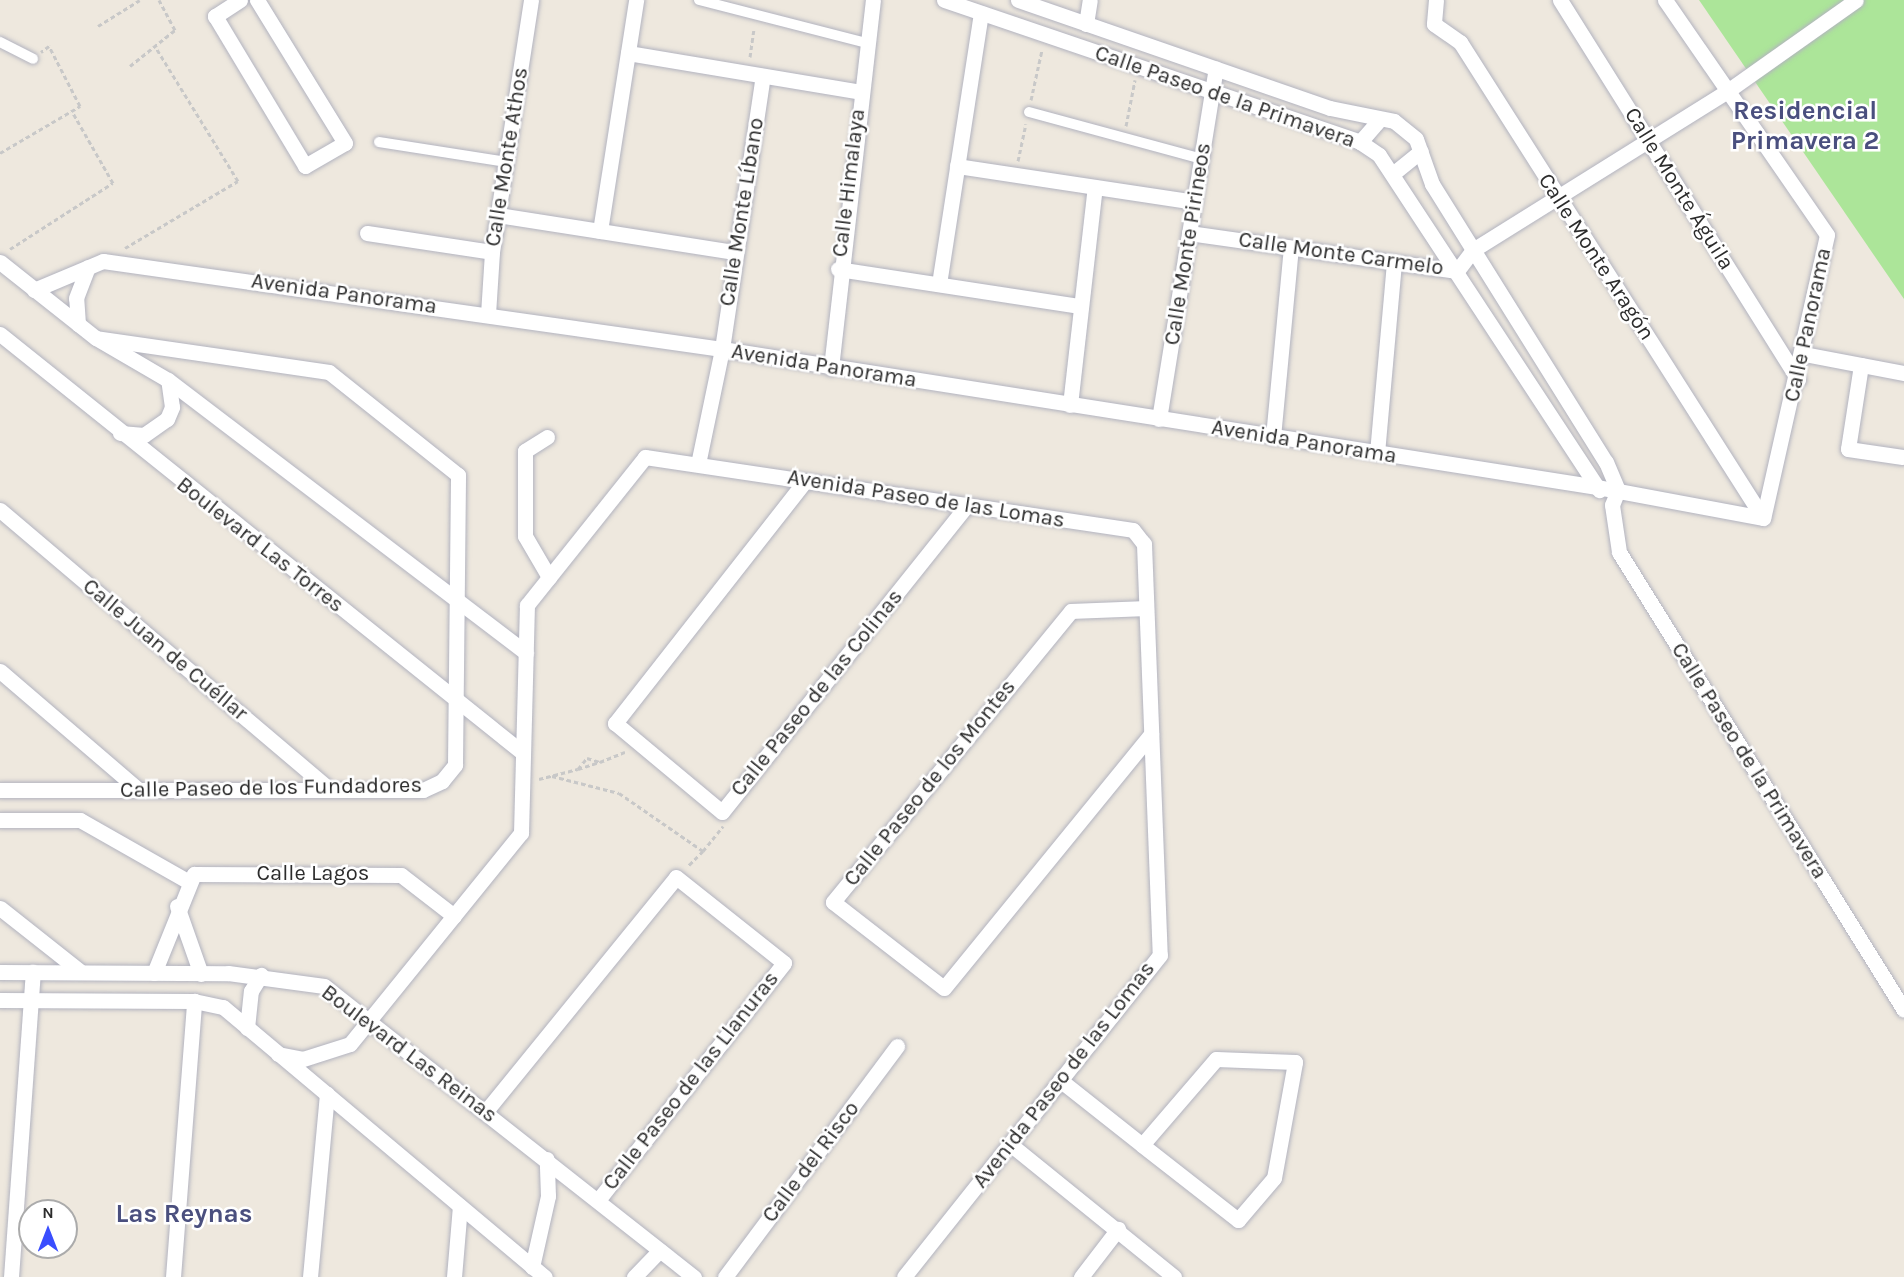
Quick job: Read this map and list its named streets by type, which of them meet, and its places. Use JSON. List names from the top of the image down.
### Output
{
  "streets": {
    "street": [
      "Calle Paseo de la Primavera",
      "Calle Monte Athos",
      "Calle Himalaya",
      "Calle Monte Águila",
      "Calle Monte Líbano",
      "Calle Monte Pirineos",
      "Calle Monte Carmelo",
      "Calle Monte Aragón",
      "Avenida Panorama",
      "Calle Panorama",
      "Avenida Paseo de las Lomas",
      "Boulevard Las Torres",
      "Calle Juan de Cuéllar",
      "Calle Paseo de las Colinas",
      "Calle Paseo de los Montes",
      "Calle Paseo de los Fundadores",
      "Calle Lagos",
      "Boulevard Las Reinas",
      "Calle Paseo de las Llanuras",
      "Calle del Risco"
    ]
  },
  "crossings": [
    ["Calle Paseo de la Primavera", "Calle Monte Pirineos"],
    ["Calle Paseo de la Primavera", "Calle Monte Carmelo"],
    ["Calle Paseo de la Primavera", "Avenida Panorama"],
    ["Calle Monte Athos", "Avenida Panorama"],
    ["Calle Himalaya", "Avenida Panorama"],
    ["Calle Monte Águila", "Calle Monte Carmelo"],
    ["Calle Monte Águila", "Calle Panorama"],
    ["Calle Monte Líbano", "Avenida Panorama"],
    ["Calle Monte Líbano", "Avenida Paseo de las Lomas"],
    ["Calle Monte Pirineos", "Calle Monte Carmelo"],
    ["Calle Monte Pirineos", "Avenida Panorama"],
    ["Calle Monte Carmelo", "Calle Monte Aragón"],
    ["Calle Monte Carmelo", "Calle Panorama"],
    ["Calle Monte Aragón", "Avenida Panorama"],
    ["Calle Monte Aragón", "Calle Panorama"],
    ["Avenida Panorama", "Calle Panorama"],
    ["Avenida Paseo de las Lomas", "Boulevard Las Torres"],
    ["Avenida Paseo de las Lomas", "Calle Paseo de las Colinas"],
    ["Avenida Paseo de las Lomas", "Calle Paseo de los Montes"],
    ["Avenida Paseo de las Lomas", "Calle Lagos"],
    ["Avenida Paseo de las Lomas", "Boulevard Las Reinas"],
    ["Boulevard Las Torres", "Calle Paseo de los Fundadores"],
    ["Calle Juan de Cuéllar", "Calle Paseo de los Fundadores"],
    ["Boulevard Las Reinas", "Calle Paseo de las Llanuras"]
  ],
  "districts": ["Residencial Primavera 2", "Las Reynas"],
  "north": "top"
}
